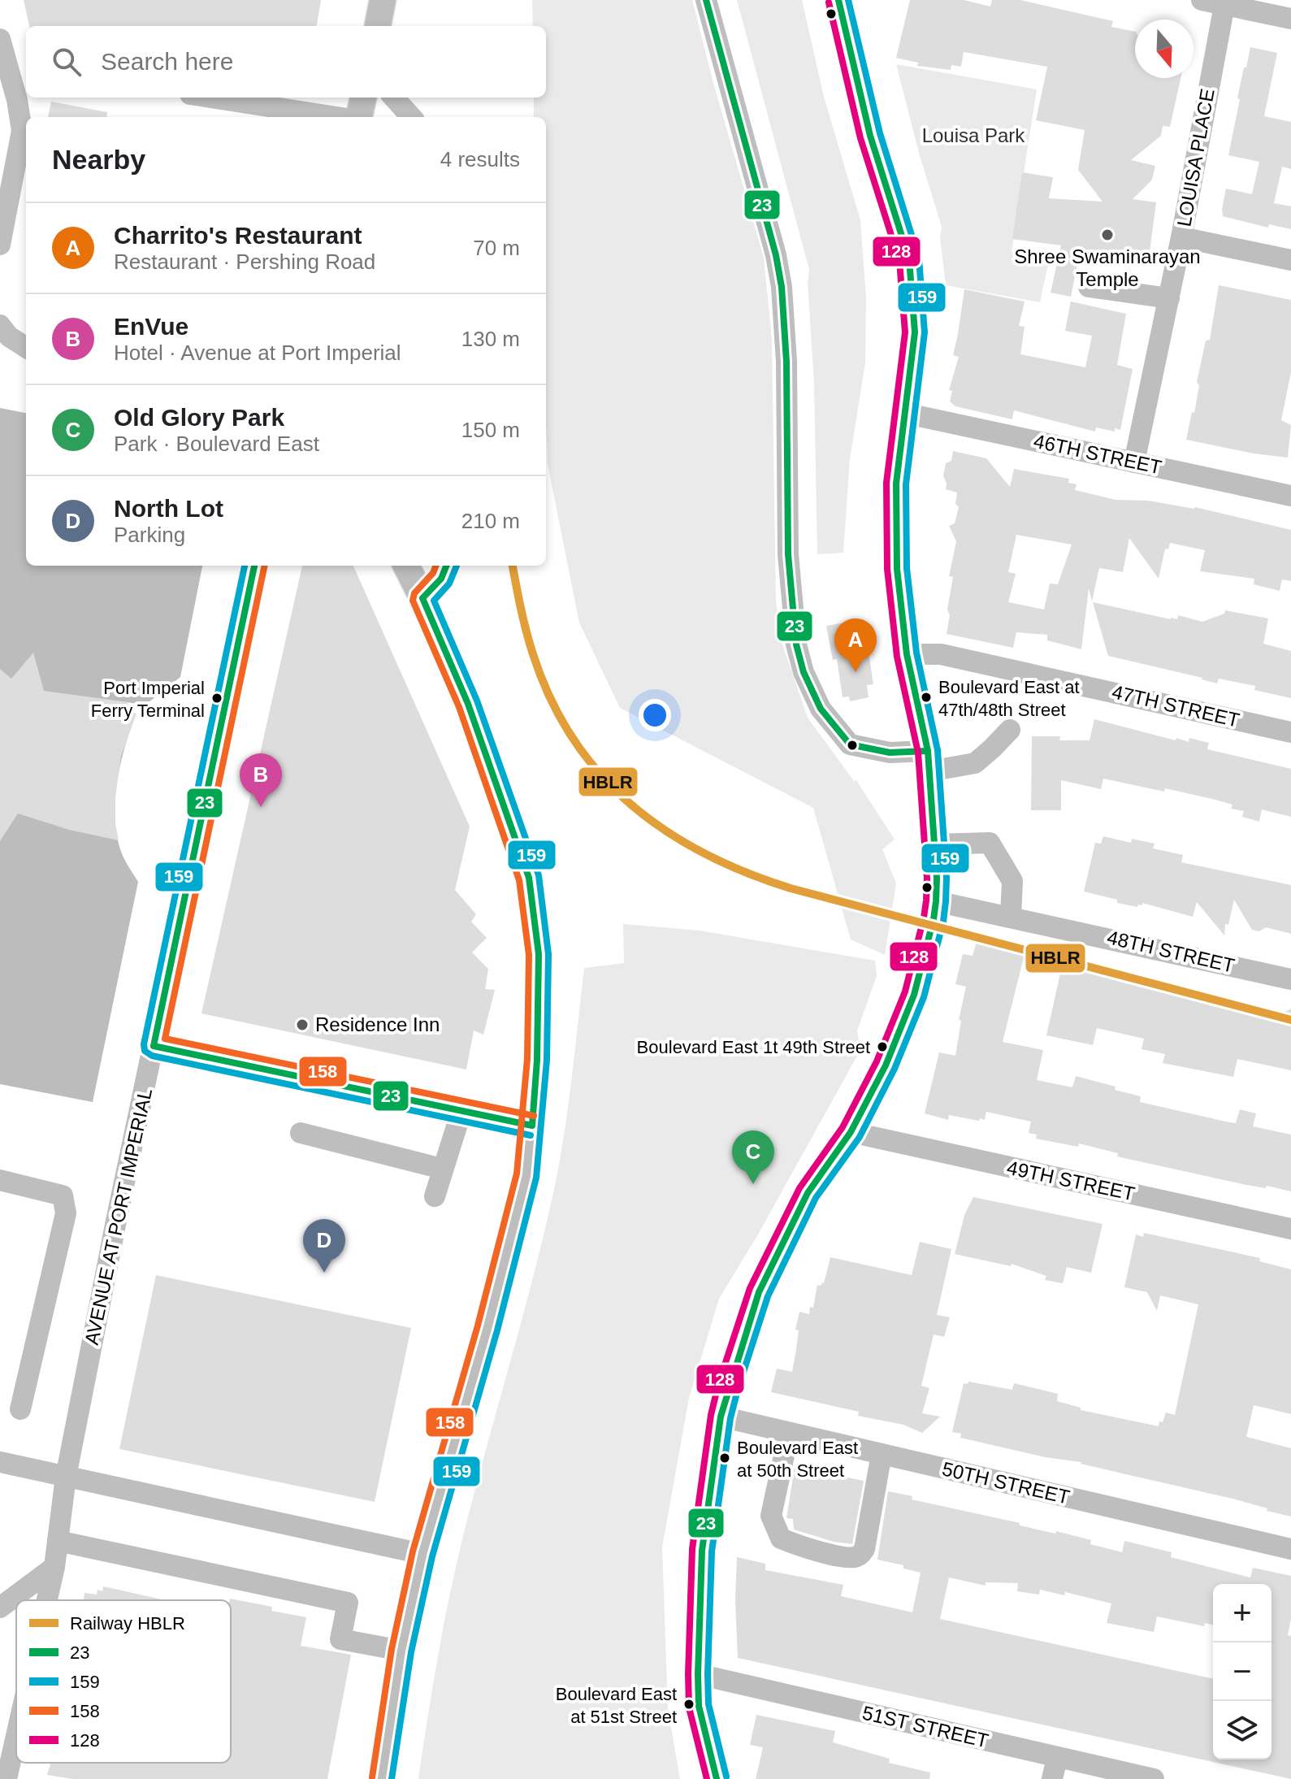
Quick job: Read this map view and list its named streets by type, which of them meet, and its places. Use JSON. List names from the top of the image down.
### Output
{
  "streets": {
    "street": [
      "LOUISA PLACE",
      "46TH STREET",
      "47TH STREET",
      "48TH STREET",
      "49TH STREET",
      "AVENUE AT PORT IMPERIAL",
      "50TH STREET",
      "51ST STREET"
    ]
  },
  "crossings": [
    ["LOUISA PLACE", "46TH STREET"]
  ],
  "parks": ["Louisa Park"],
  "places": [
    "Shree Swaminarayan Temple",
    "Boulevard East at 47th/48th Street",
    "Port Imperial Ferry Terminal",
    "Residence Inn",
    "Boulevard East 1t 49th Street",
    "Boulevard East at 50th Street",
    "Boulevard East at 51st Street"
  ],
  "lines": [
    "transit line 23",
    "transit line 159",
    "transit line 128",
    "rail line HBLR",
    "transit line 158"
  ],
  "legend": [
    "Railway HBLR",
    "23",
    "159",
    "158",
    "128"
  ],
  "north": "bottom",
  "page": {
    "search": "Search here",
    "heading": ["Nearby", "4 results"],
    "list": [
      {
        "mark": "A",
        "name": "Charrito's Restaurant",
        "note": "Restaurant · Pershing Road",
        "value": "70 m"
      },
      {
        "mark": "B",
        "name": "EnVue",
        "note": "Hotel · Avenue at Port Imperial",
        "value": "130 m"
      },
      {
        "mark": "C",
        "name": "Old Glory Park",
        "note": "Park · Boulevard East",
        "value": "150 m"
      },
      {
        "mark": "D",
        "name": "North Lot",
        "note": "Parking",
        "value": "210 m"
      }
    ],
    "pins": [
      "A",
      "B",
      "C",
      "D"
    ],
    "map_buttons": ["+", "−"]
  }
}
